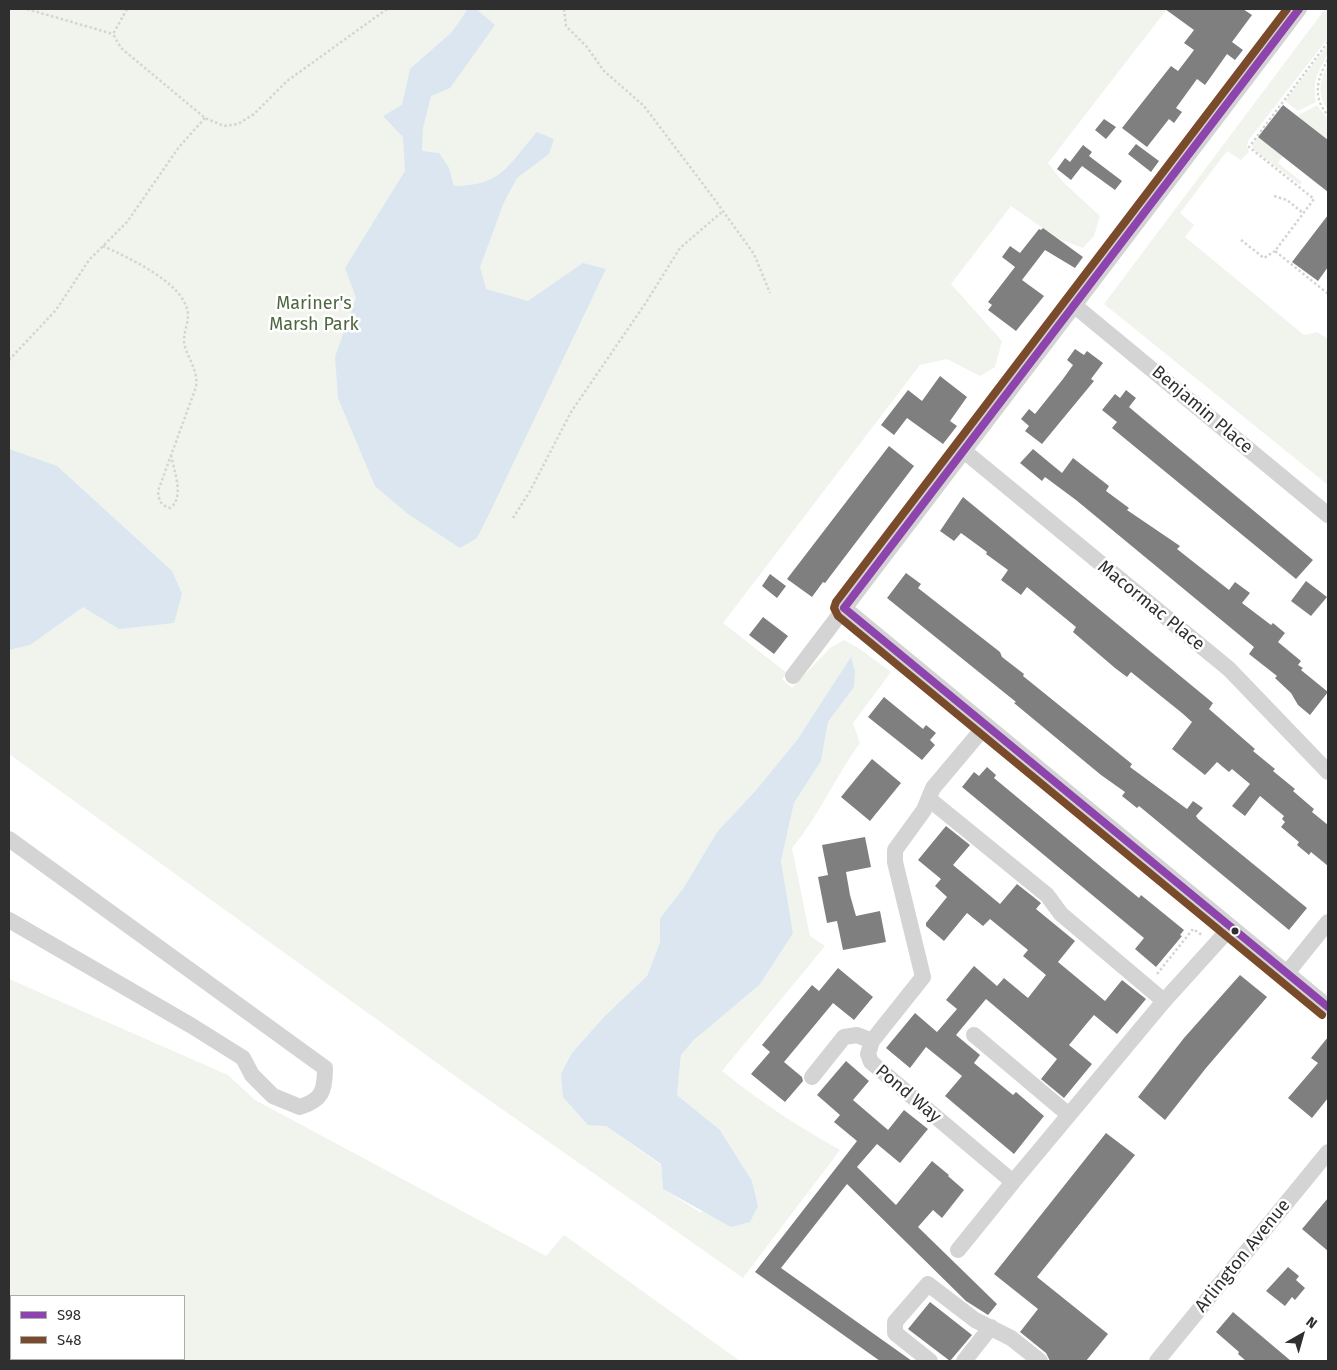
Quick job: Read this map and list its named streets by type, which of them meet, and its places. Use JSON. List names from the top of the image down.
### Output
{
  "streets": {
    "street": [
      "Benjamin Place",
      "Macormac Place",
      "Pond Way",
      "Arlington Avenue"
    ]
  },
  "parks": ["Mariner's Marsh Park"],
  "lines": ["transit line S98", "transit line S48"],
  "legend": ["S98", "S48"],
  "north": "top right"
}
